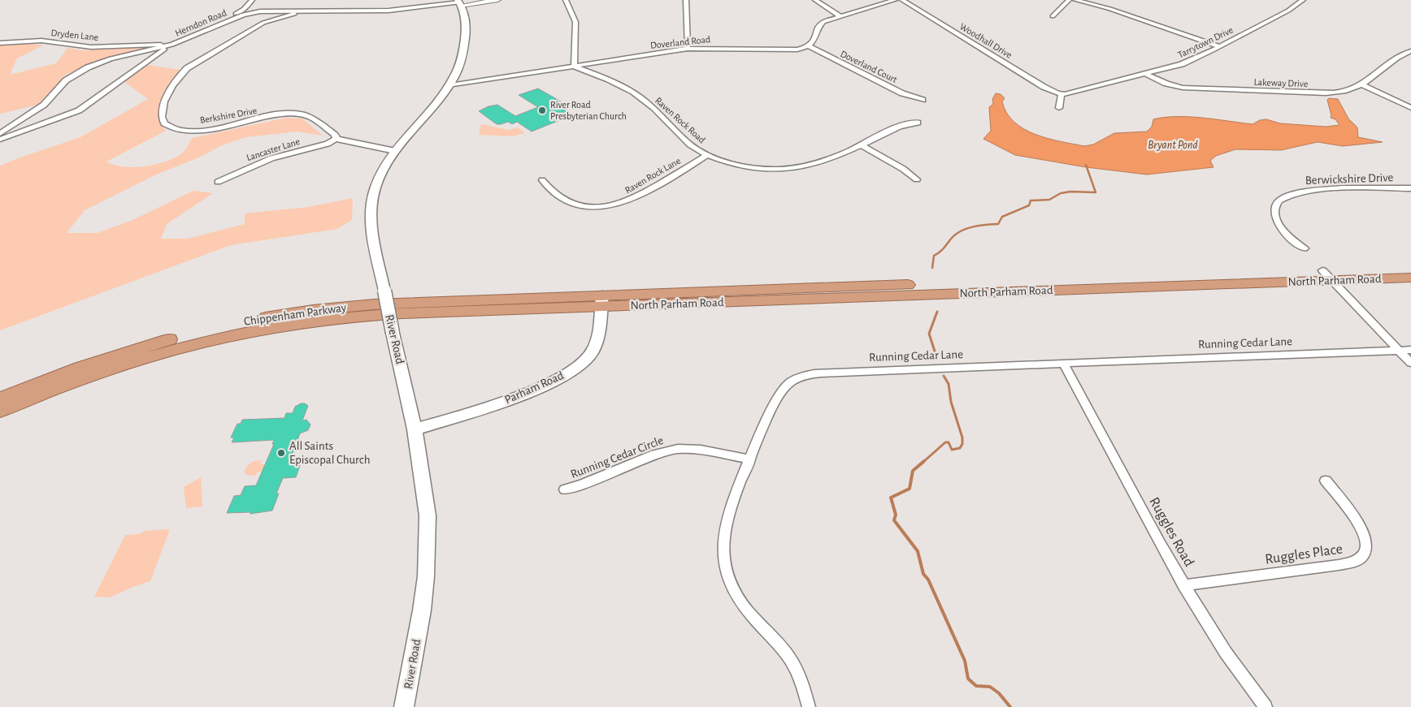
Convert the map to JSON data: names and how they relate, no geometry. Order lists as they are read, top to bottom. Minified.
{"streets":{"highway":["North Parham Road","Chippenham Parkway"],"main road":["River Road","Parham Road"],"street":["Herndon Road","Dryden Lane","Woodhall Drive","Doverland Road","Tarrytown Drive","Doverland Court","Lakeway Drive","Berkshire Drive","Raven Rock Road","Lancaster Lane","Raven Rock Lane","Berwickshire Drive","Running Cedar Lane","Running Cedar Circle","Ruggles Road","Ruggles Place"]},"crossings":[["Herndon Road","Dryden Lane"],["Herndon Road","Berkshire Drive"],["Herndon Road","River Road"],["Woodhall Drive","Tarrytown Drive"],["Doverland Road","Doverland Court"],["Doverland Road","Raven Rock Road"],["Doverland Road","River Road"],["Tarrytown Drive","Lakeway Drive"],["Berkshire Drive","Lancaster Lane"],["Raven Rock Road","Raven Rock Lane"],["North Parham Road","Chippenham Parkway"],["North Parham Road","Parham Road"],["Chippenham Parkway","Parham Road"],["River Road","Parham Road"],["Running Cedar Lane","Running Cedar Circle"],["Running Cedar Lane","Ruggles Road"],["Ruggles Road","Ruggles Place"]],"water":["Bryant Pond"],"places":["River Road Presbyterian Church","All Saints Episcopal Church"]}
